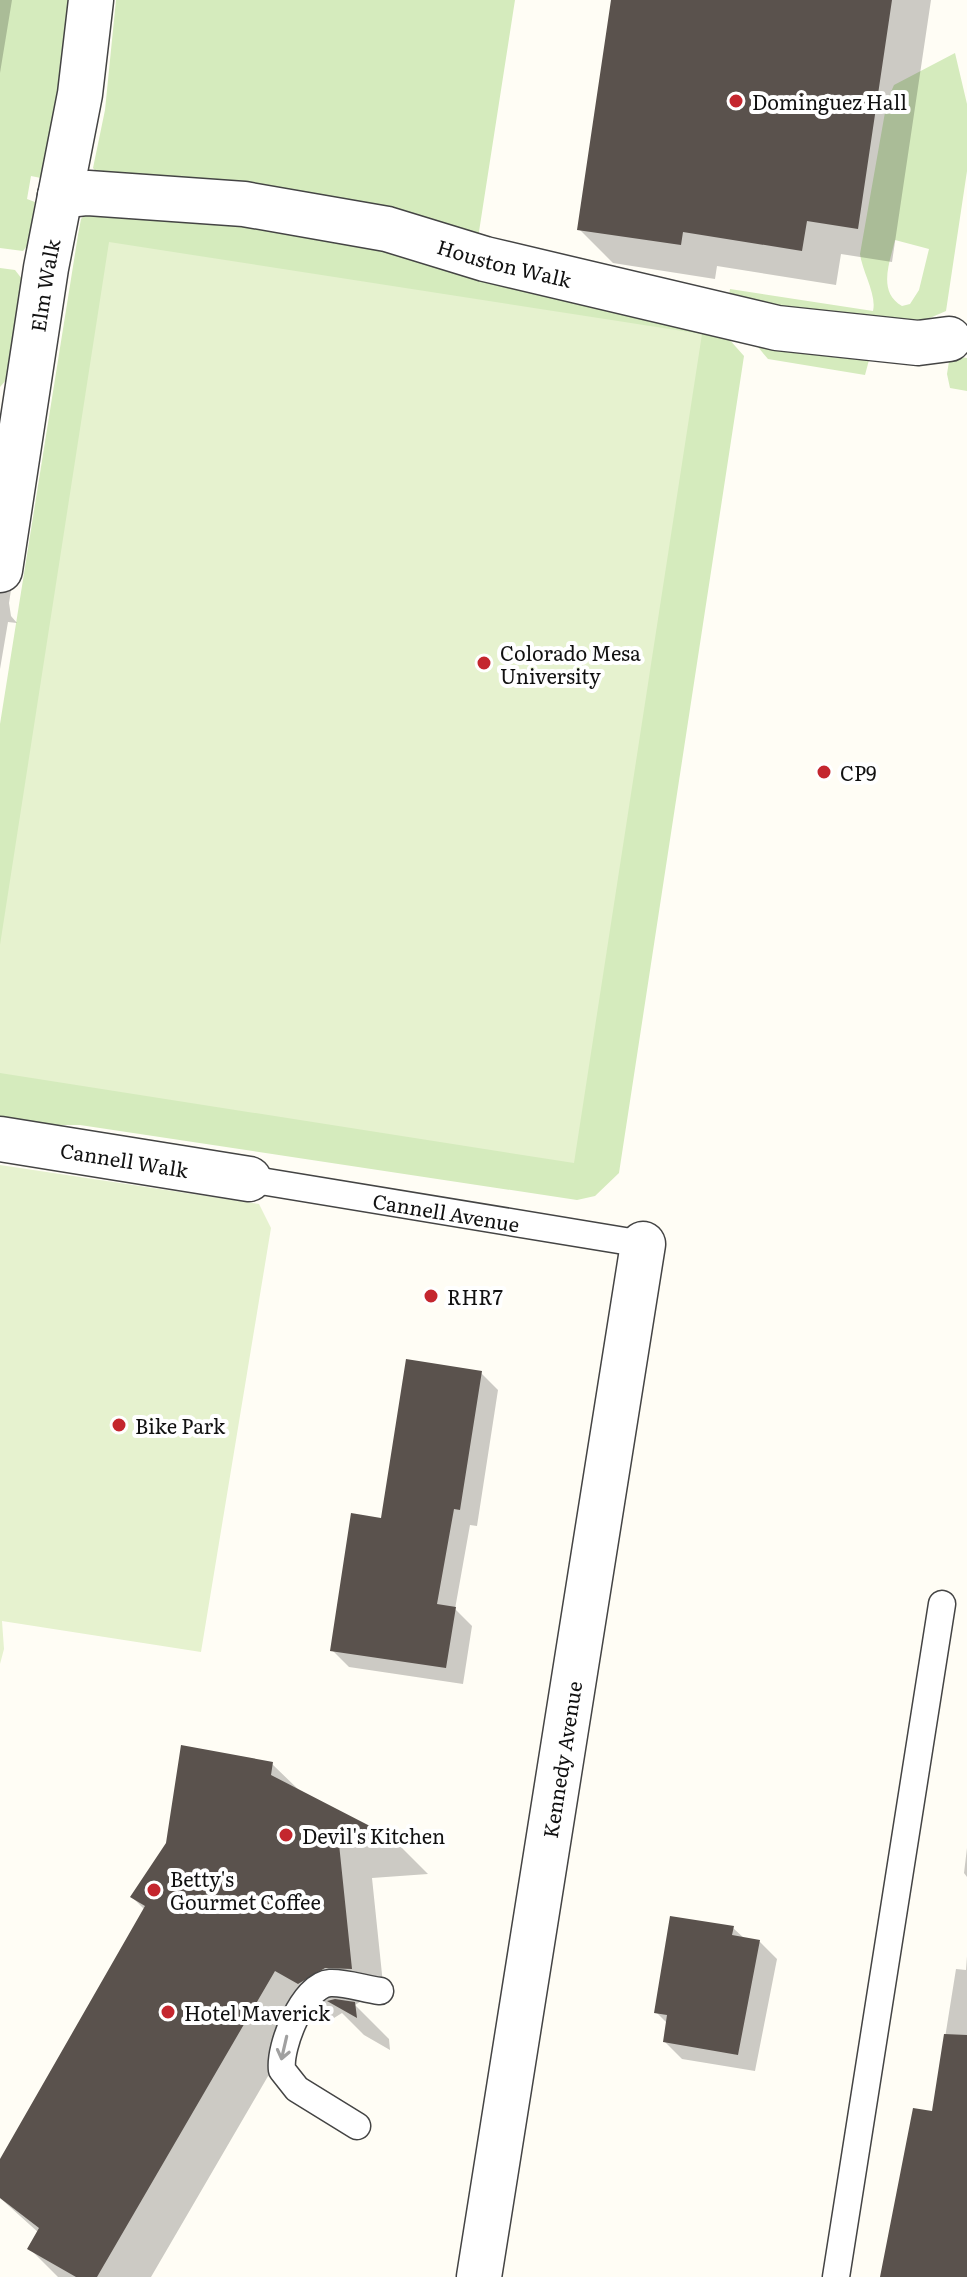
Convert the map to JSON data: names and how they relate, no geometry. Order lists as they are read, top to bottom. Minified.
{"streets":{"street":["Houston Walk","Elm Walk","Cannell Walk","Kennedy Avenue"],"lane":["Cannell Avenue"]},"crossings":[["Houston Walk","Elm Walk"],["Cannell Walk","Cannell Avenue"],["Cannell Avenue","Kennedy Avenue"]],"places":["Dominguez Hall","Colorado Mesa University","CP9","RHR7","Bike Park","Devil's Kitchen","Betty's Gourmet Coffee","Hotel Maverick"]}
